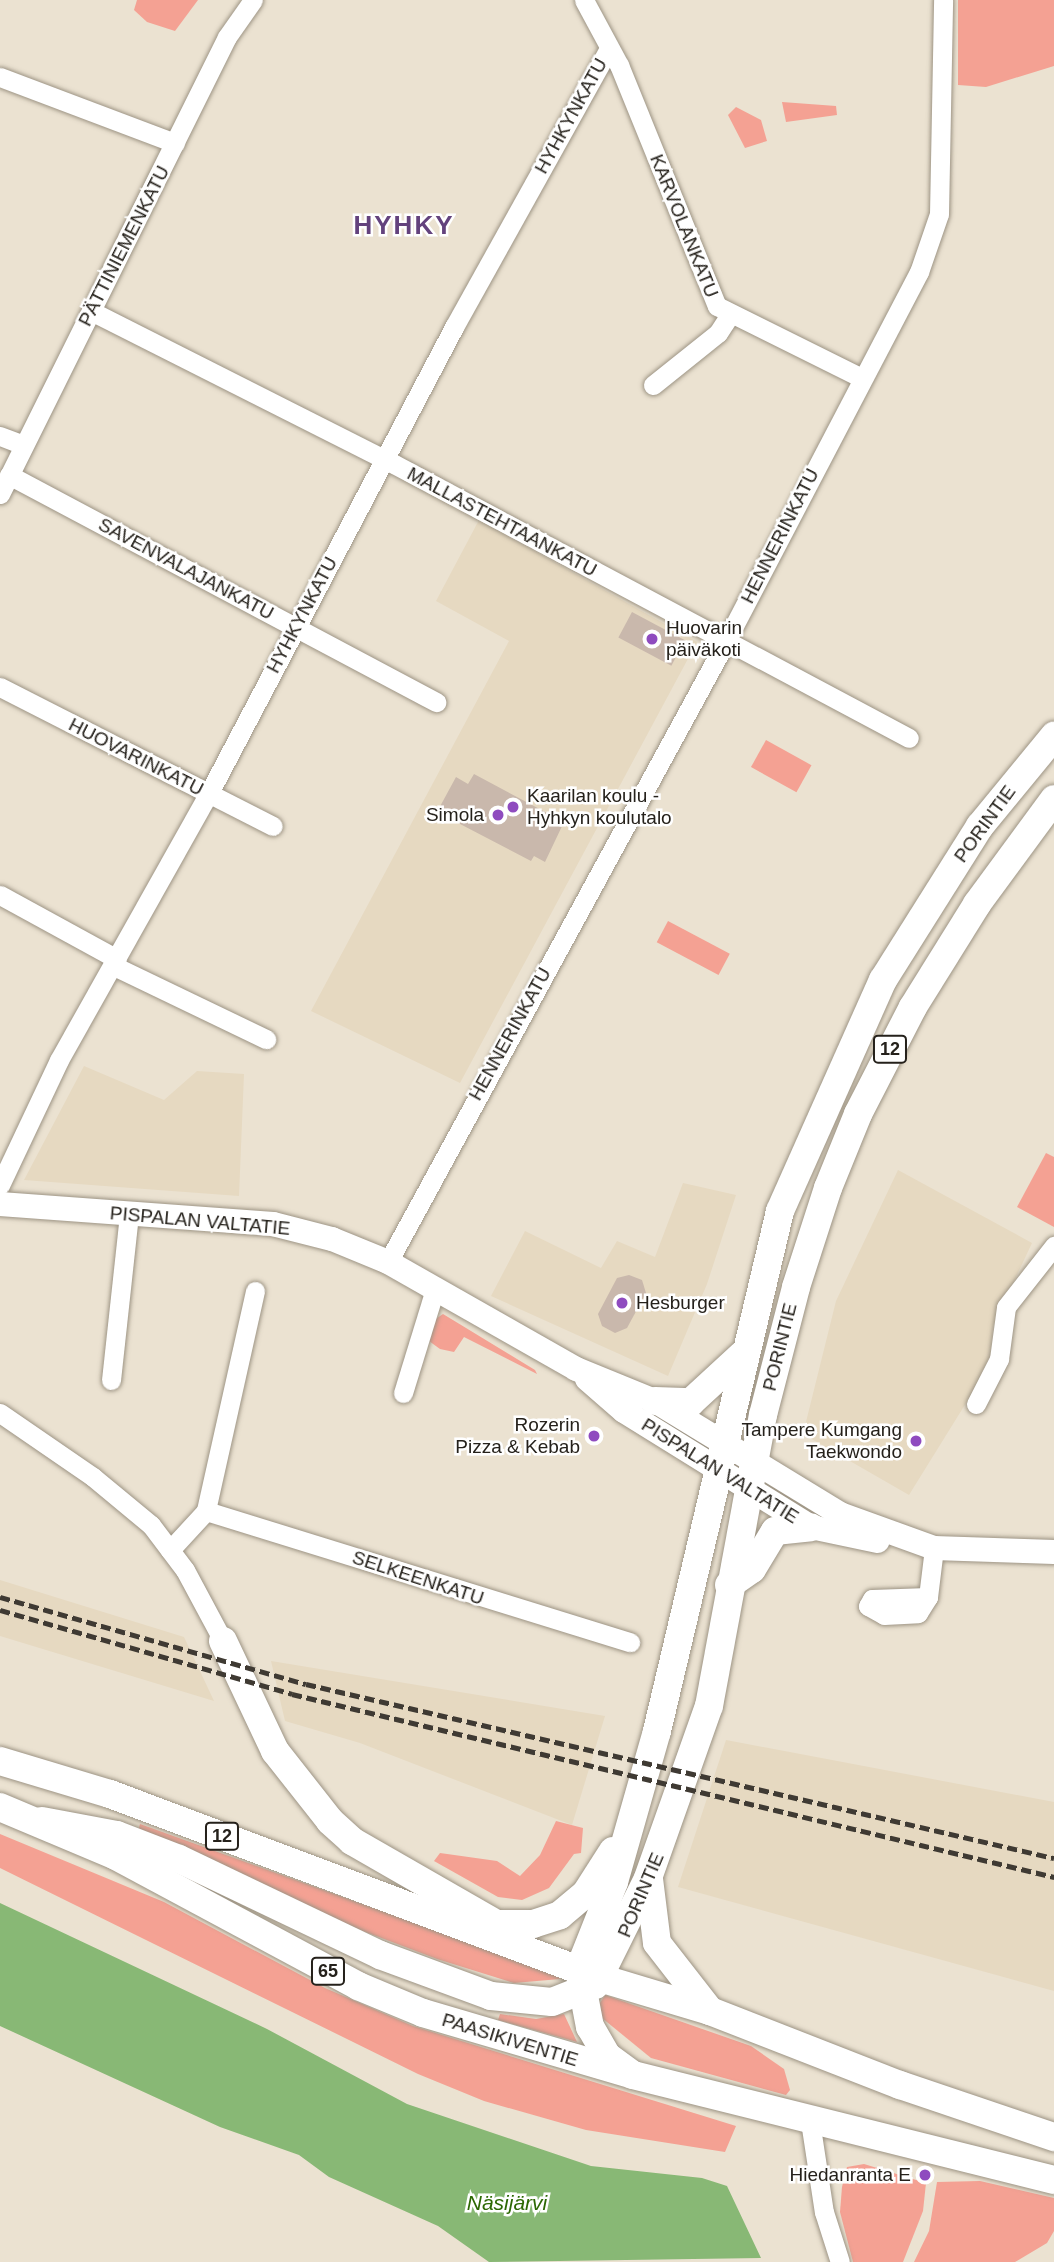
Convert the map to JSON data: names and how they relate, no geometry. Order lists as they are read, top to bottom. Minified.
{"streets":{"highway":["PORINTIE","12","65","PAASIKIVENTIE"],"main road":["PISPALAN VALTATIE"],"street":["HYHKYNKATU","KARVOLANKATU","PÄTTINIEMENKATU","MALLASTEHTAANKATU","HENNERINKATU","SAVENVALAJANKATU","HUOVARINKATU","SELKEENKATU"]},"crossings":[["HYHKYNKATU","KARVOLANKATU"],["HYHKYNKATU","MALLASTEHTAANKATU"],["HYHKYNKATU","SAVENVALAJANKATU"],["HYHKYNKATU","HUOVARINKATU"],["KARVOLANKATU","HENNERINKATU"],["PÄTTINIEMENKATU","MALLASTEHTAANKATU"],["PÄTTINIEMENKATU","SAVENVALAJANKATU"],["MALLASTEHTAANKATU","HENNERINKATU"],["HENNERINKATU","PISPALAN VALTATIE"],["PORINTIE","12"],["PORINTIE","PISPALAN VALTATIE"],["12","PAASIKIVENTIE"]],"districts":["HYHKY"],"water":["Näsijärvi"],"places":["Huovarin päiväkoti","Kaarilan koulu - Hyhkyn koulutalo","Simola","Hesburger","Rozerin Pizza & Kebab","Tampere Kumgang Taekwondo","Hiedanranta E"]}
